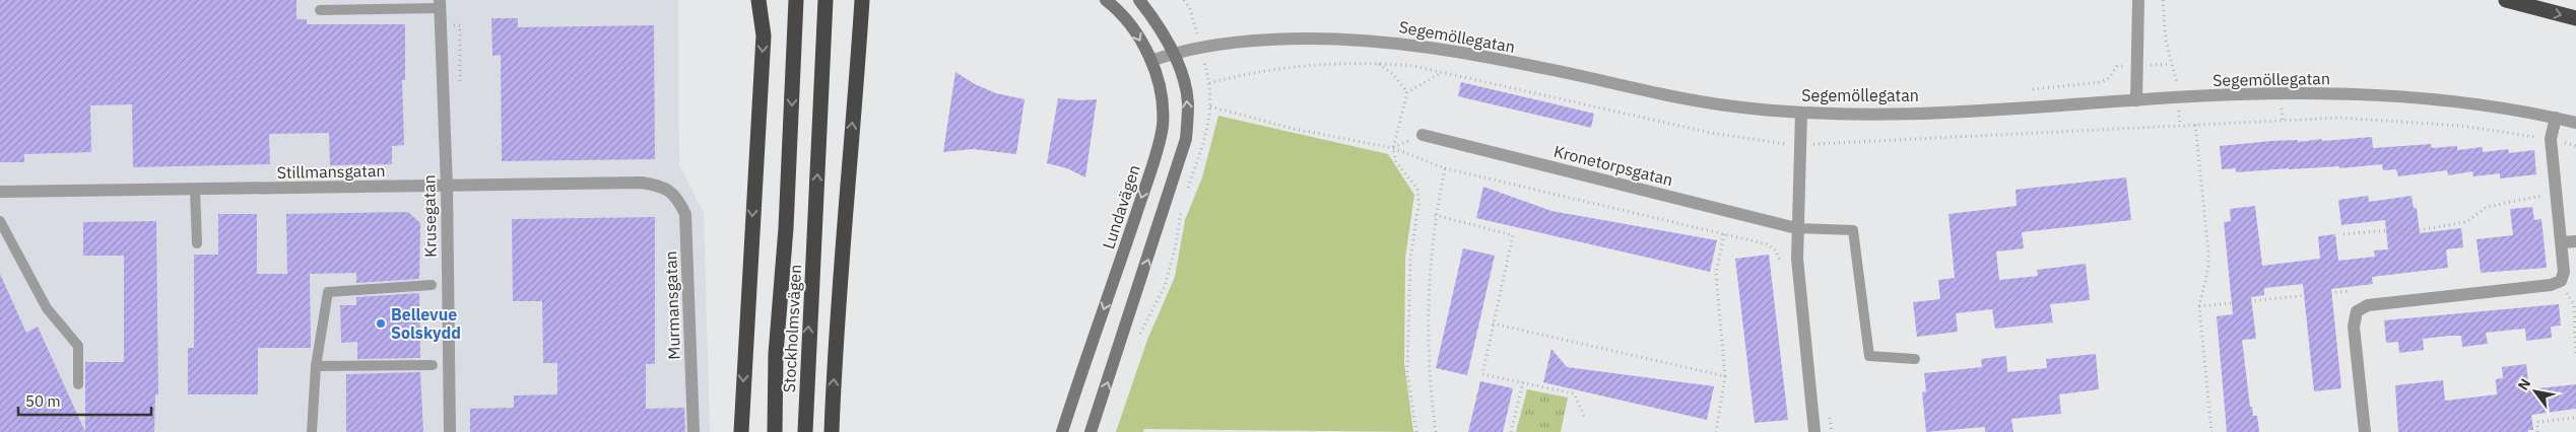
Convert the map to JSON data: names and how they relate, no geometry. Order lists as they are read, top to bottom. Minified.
{"streets":{"highway":["Stockholmsvägen"],"main road":["Lundavägen"],"street":["Segemöllegatan","Kronetorpsgatan","Stillmansgatan","Krusegatan","Murmansgatan"]},"crossings":[["Segemöllegatan","Lundavägen"],["Stillmansgatan","Krusegatan"],["Stillmansgatan","Murmansgatan"]],"places":["Bellevue Solskydd"],"scale_bar":"50 m","north":"top left"}
